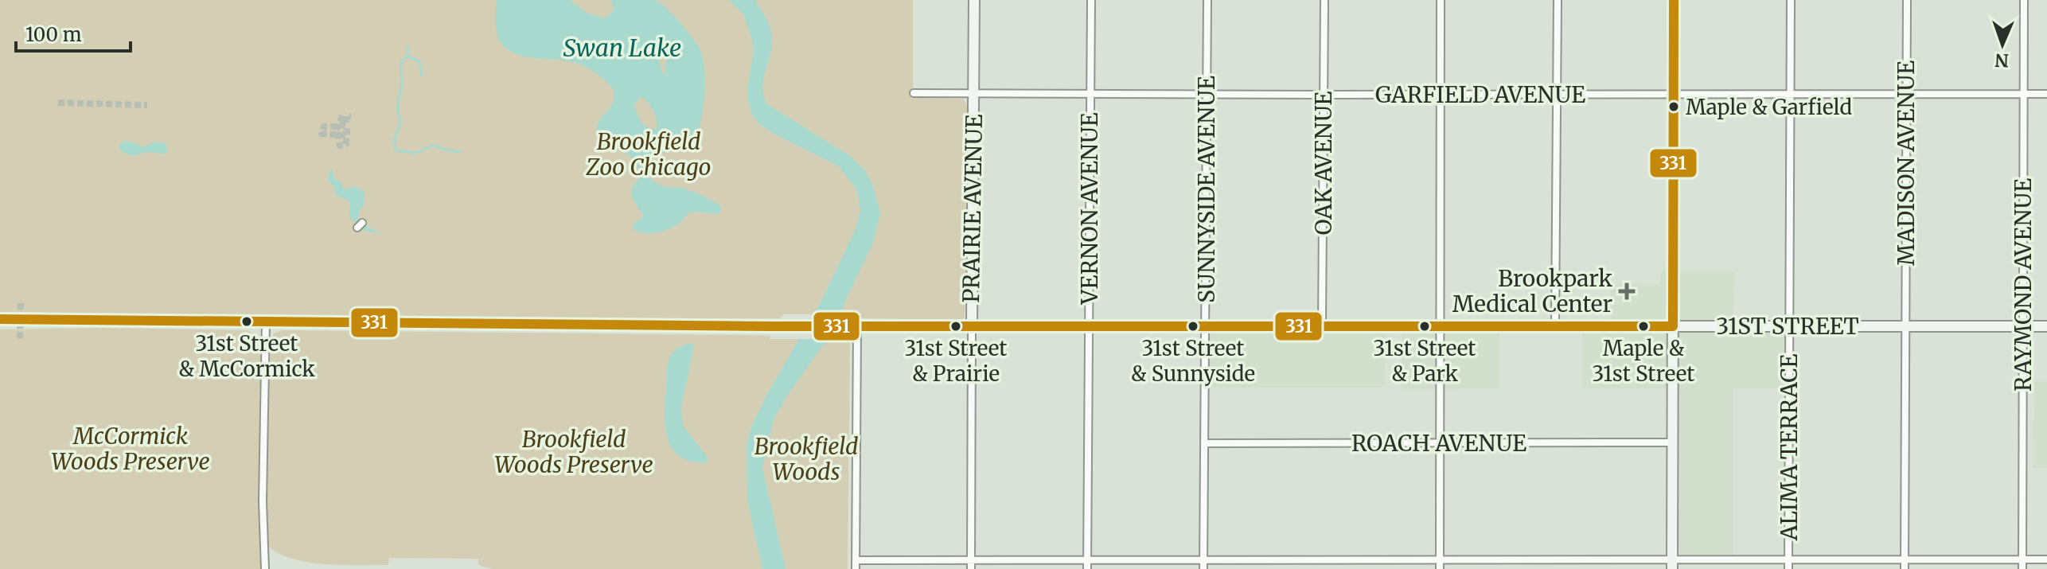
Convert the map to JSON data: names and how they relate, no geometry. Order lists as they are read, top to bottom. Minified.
{"streets":{"main road":["PRAIRIE AVENUE","31ST STREET"],"street":["GARFIELD AVENUE","OAK AVENUE","MADISON AVENUE","SUNNYSIDE AVENUE","VERNON AVENUE","RAYMOND AVENUE","ROACH AVENUE","ALIMA TERRACE"]},"crossings":[["GARFIELD AVENUE","OAK AVENUE"],["GARFIELD AVENUE","MADISON AVENUE"],["GARFIELD AVENUE","SUNNYSIDE AVENUE"],["GARFIELD AVENUE","PRAIRIE AVENUE"],["GARFIELD AVENUE","VERNON AVENUE"],["GARFIELD AVENUE","RAYMOND AVENUE"],["GARFIELD AVENUE","ALIMA TERRACE"],["OAK AVENUE","31ST STREET"],["MADISON AVENUE","31ST STREET"],["SUNNYSIDE AVENUE","31ST STREET"],["SUNNYSIDE AVENUE","ROACH AVENUE"],["PRAIRIE AVENUE","31ST STREET"],["VERNON AVENUE","31ST STREET"],["RAYMOND AVENUE","31ST STREET"],["31ST STREET","ALIMA TERRACE"]],"water":["Swan Lake"],"parks":["Brookfield Zoo Chicago","McCormick Woods Preserve","Brookfield Woods Preserve","Brookfield Woods"],"places":{"other":["Maple & Garfield","31st Street & McCormick","31st Street & Prairie","31st Street & Sunnyside","31st Street & Park","Maple & 31st Street"],"health":["Brookpark Medical Center"]},"lines":["transit line 331"],"scale_bar":"100 m","north":"bottom"}
